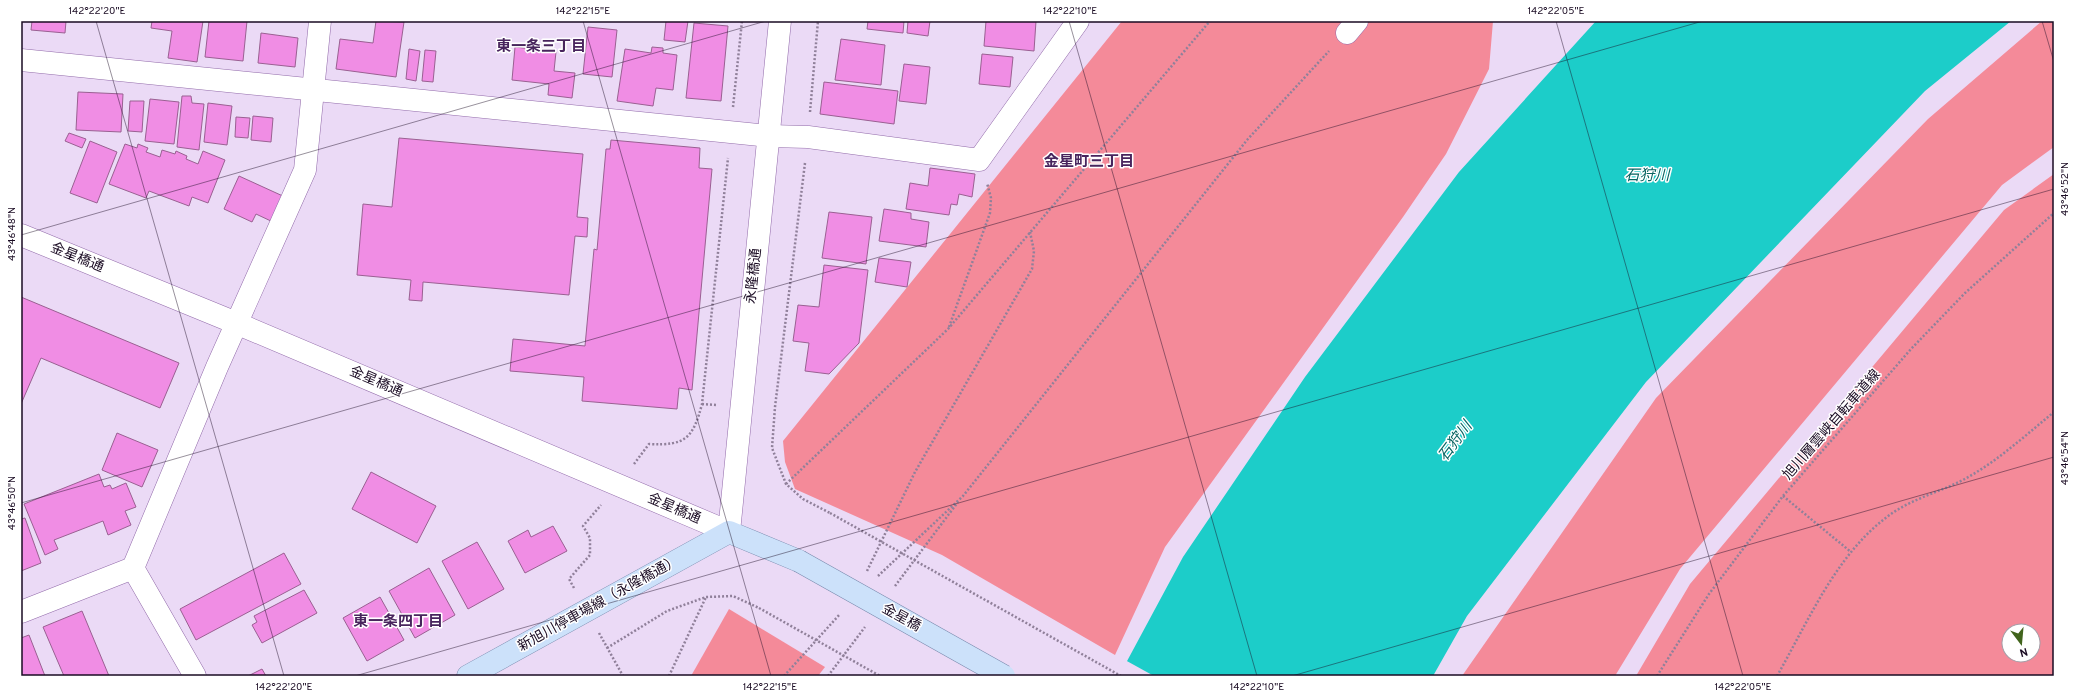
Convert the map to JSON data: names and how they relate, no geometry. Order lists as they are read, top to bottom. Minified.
{"streets":{"main road":["新旭川停車場線（永隆橋通）","金星橋"],"street":["金星橋通","永隆橋通"],"path":["旭川層雲峡自転車道線"]},"crossings":[["金星橋通","永隆橋通"],["金星橋通","新旭川停車場線（永隆橋通）"],["金星橋通","金星橋"],["永隆橋通","新旭川停車場線（永隆橋通）"],["永隆橋通","金星橋"],["新旭川停車場線（永隆橋通）","金星橋"]],"districts":["東一条三丁目","金星町三丁目","東一条四丁目"],"water":["石狩川"],"north":"bottom","coordinates":["142°22'20\"E","142°22'15\"E","142°22'10\"E","142°22'05\"E","43°46'52\"N","43°46'48\"N","43°46'54\"N","43°46'50\"N"]}
